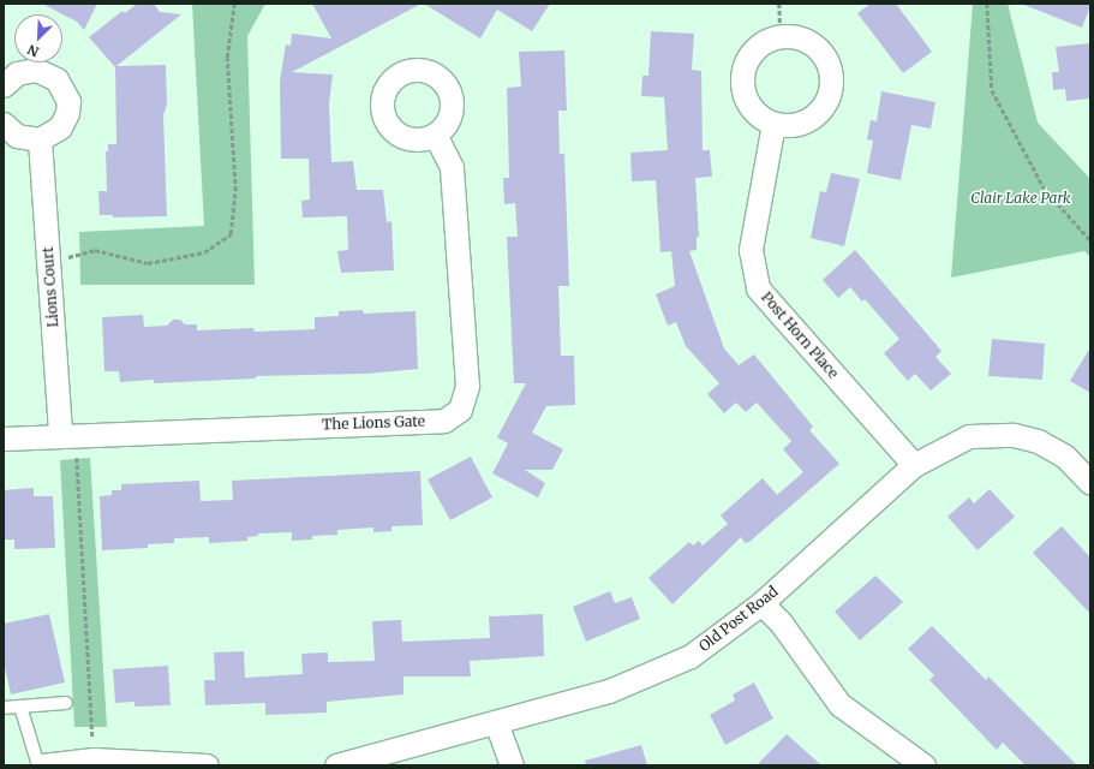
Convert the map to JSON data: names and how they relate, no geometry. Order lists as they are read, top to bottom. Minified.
{"streets":{"street":["Lions Court","Post Horn Place","The Lions Gate","Old Post Road"]},"crossings":[["Lions Court","The Lions Gate"],["Post Horn Place","Old Post Road"]],"parks":["Clair Lake Park"],"north":"bottom left"}
